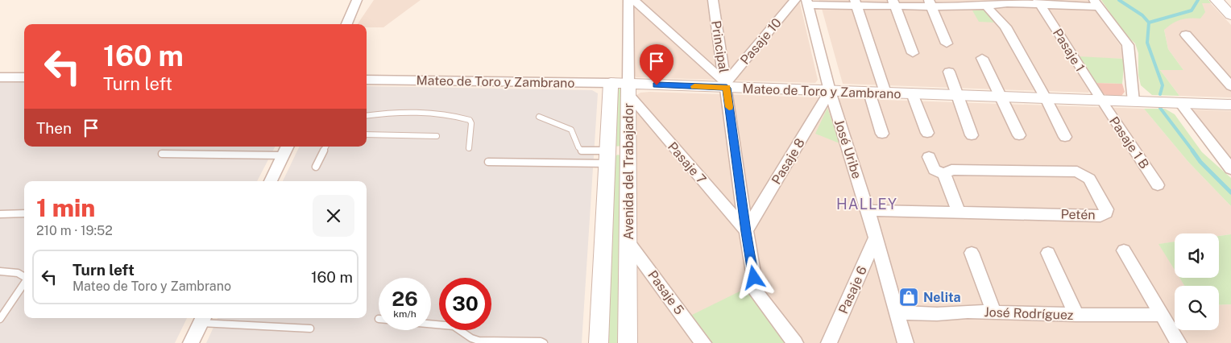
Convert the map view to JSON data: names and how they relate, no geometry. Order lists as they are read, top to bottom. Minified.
{"streets":{"street":["Pasaje 10","Principal","Pasaje 1","Mateo de Toro y Zambrano","Pasaje 1 B","José Uribe","Pasaje 8","Pasaje 7","Avenida del Trabajador","Petén","Pasaje 6","Pasaje 5","José Rodríguez"]},"crossings":[["Pasaje 10","Principal"],["Pasaje 10","Mateo de Toro y Zambrano"],["Pasaje 10","José Uribe"],["Principal","Mateo de Toro y Zambrano"],["Principal","Pasaje 8"],["Principal","Pasaje 7"],["Pasaje 1","Mateo de Toro y Zambrano"],["Pasaje 1","Pasaje 1 B"],["Mateo de Toro y Zambrano","Pasaje 1 B"],["Mateo de Toro y Zambrano","José Uribe"],["Mateo de Toro y Zambrano","Pasaje 8"],["Mateo de Toro y Zambrano","Pasaje 7"],["Mateo de Toro y Zambrano","Avenida del Trabajador"],["José Uribe","Pasaje 8"],["José Uribe","Petén"],["José Uribe","Pasaje 6"],["José Uribe","José Rodríguez"],["Pasaje 8","Pasaje 7"],["Pasaje 7","Avenida del Trabajador"],["Avenida del Trabajador","Pasaje 5"]],"districts":["HALLEY"],"places":{"shop":["Nelita"]},"page":{"turn":["160 m","Turn left"],"then":"Then","heading":["1 min","210 m · 19:52"],"list":[{"name":"Turn left","note":"Mateo de Toro y Zambrano","value":"160 m"}],"speed":"26 km/h","limit":"30"}}
